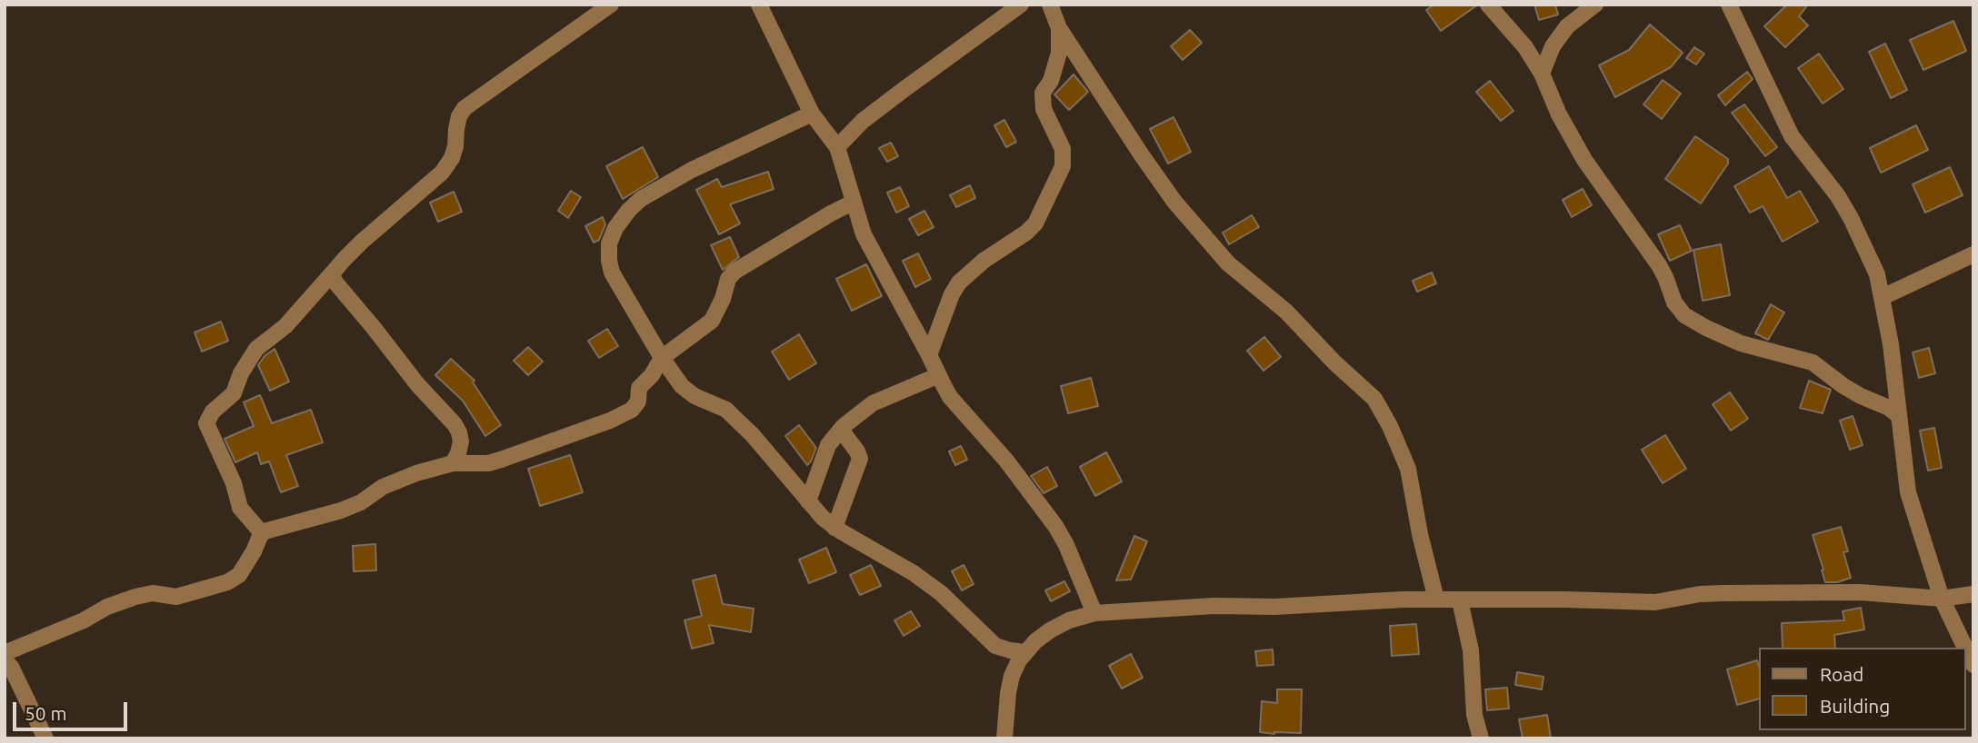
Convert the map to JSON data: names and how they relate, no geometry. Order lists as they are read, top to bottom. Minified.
{"legend":["Road","Building"],"scale_bar":"50 m"}
